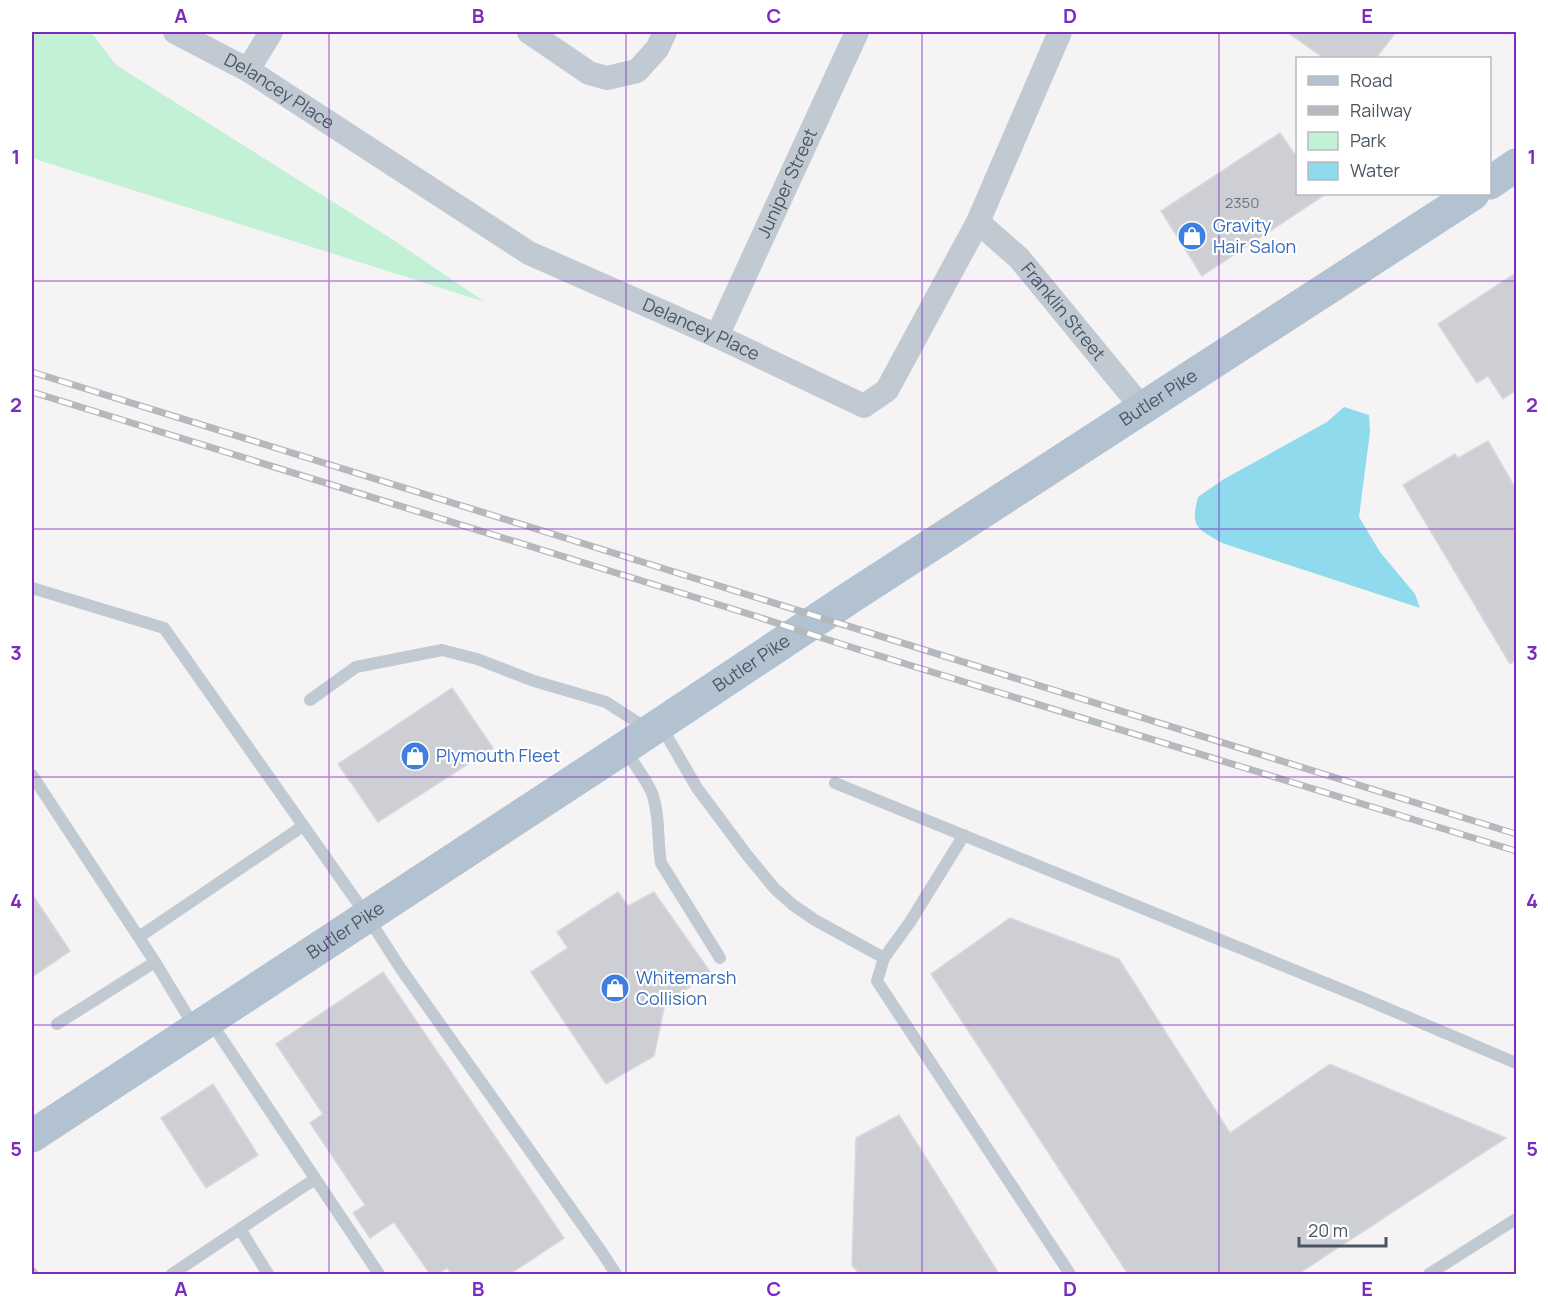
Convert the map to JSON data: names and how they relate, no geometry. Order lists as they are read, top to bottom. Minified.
{"streets":{"main road":["Butler Pike"],"street":["Delancey Place","Juniper Street","Franklin Street"]},"crossings":[["Delancey Place","Juniper Street"],["Delancey Place","Franklin Street"],["Franklin Street","Butler Pike"]],"places":{"shop":["Gravity Hair Salon","Plymouth Fleet","Whitemarsh Collision"]},"house_numbers":["2350"],"legend":["Road","Railway","Park","Water"],"scale_bar":"20 m","grid":{"columns":["A","B","C","D","E"],"rows":["1","2","3","4","5"]}}
